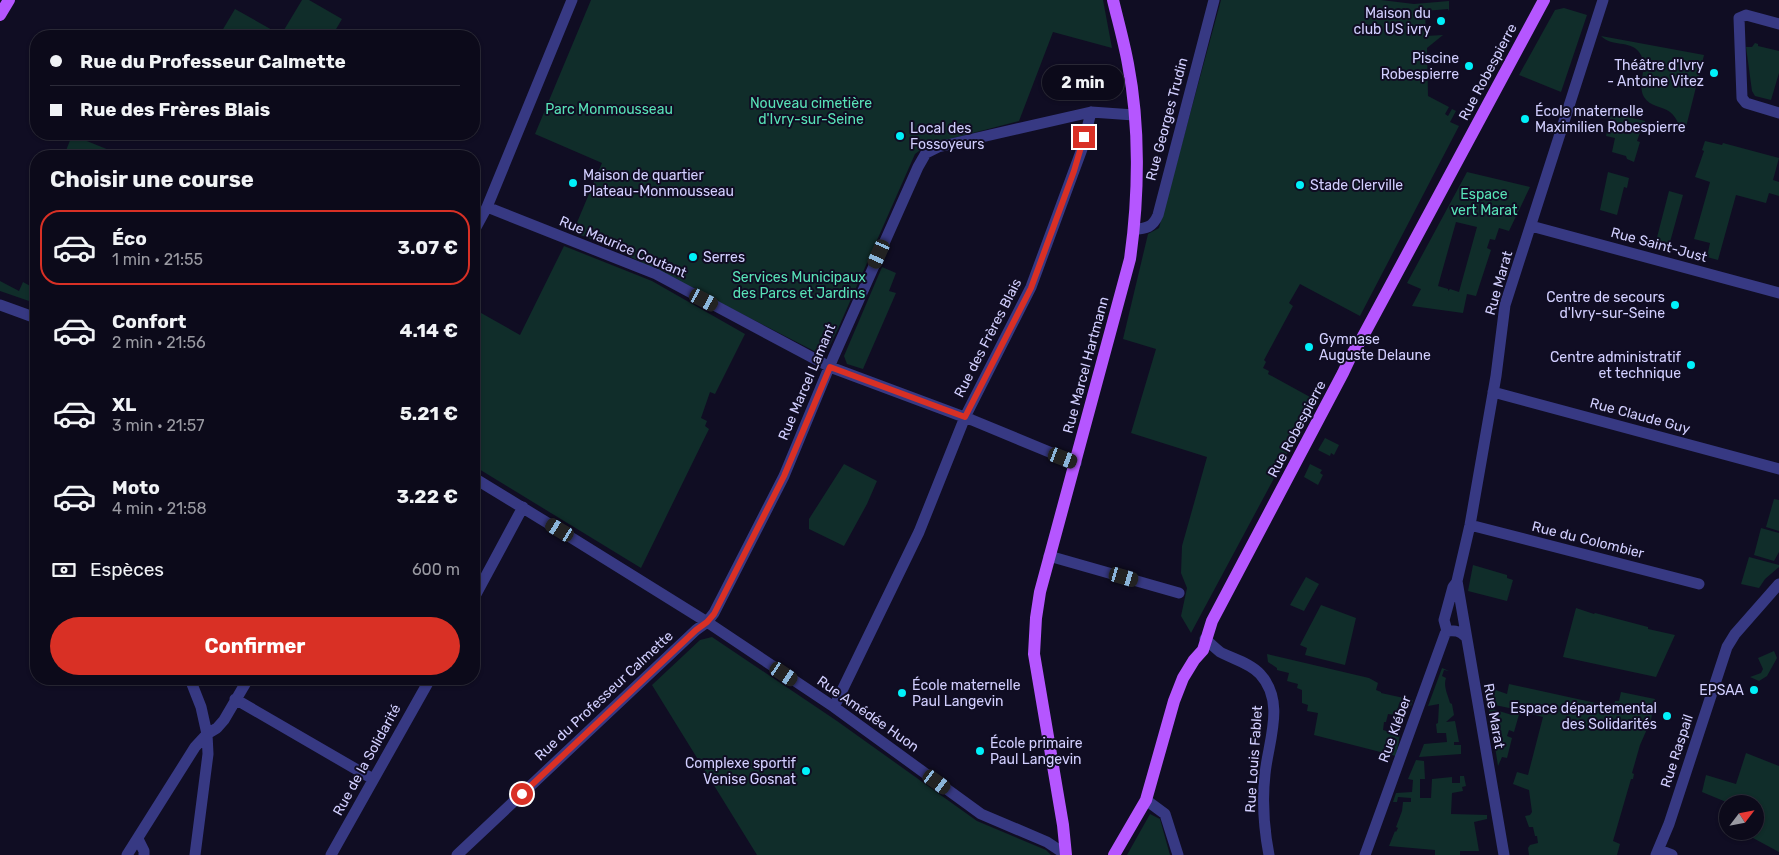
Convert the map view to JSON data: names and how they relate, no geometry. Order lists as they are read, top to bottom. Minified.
{"streets":{"main road":["Rue Robespierre","Rue Marcel Hartmann"],"street":["Rue Georges Trudin","Rue Saint-Just","Rue Maurice Coutant","Rue Marat","Rue des Frères Blais","Rue Marcel Lamant","Rue Claude Guy","Rue du Colombier","Rue du Professeur Calmette","Rue Amédée Huon","Rue Kléber","Rue Raspail","Rue Louis Fablet","Rue de la Solidarité"]},"crossings":[["Rue Robespierre","Rue Louis Fablet"],["Rue Georges Trudin","Rue Marcel Hartmann"],["Rue Saint-Just","Rue Marat"],["Rue Maurice Coutant","Rue des Frères Blais"],["Rue Maurice Coutant","Rue Marcel Hartmann"],["Rue Maurice Coutant","Rue Marcel Lamant"],["Rue Marat","Rue Claude Guy"],["Rue Marat","Rue du Colombier"],["Rue Marat","Rue Kléber"],["Rue des Frères Blais","Rue Marcel Lamant"],["Rue des Frères Blais","Rue Amédée Huon"],["Rue Marcel Hartmann","Rue Marcel Lamant"],["Rue Marcel Hartmann","Rue Amédée Huon"],["Rue Marcel Lamant","Rue du Professeur Calmette"],["Rue Marcel Lamant","Rue Amédée Huon"],["Rue du Professeur Calmette","Rue Amédée Huon"]],"parks":["Nouveau cimetière d'Ivry-sur-Seine","Parc Monmousseau","Espace vert Marat","Services Municipaux des Parcs et Jardins"],"places":["Maison du club US ivry","Piscine Robespierre","Théâtre d'Ivry - Antoine Vitez","École maternelle Maximilien Robespierre","Local des Fossoyeurs","Maison de quartier Plateau-Monmousseau","Stade Clerville","Serres","Centre de secours d'Ivry-sur-Seine","Gymnase Auguste Delaune","Centre administratif et technique","EPSAA","École maternelle Paul Langevin","Espace départemental des Solidarités","École primaire Paul Langevin","Complexe sportif Venise Gosnat"],"north":"top right","page":{"banner":["Rue du Professeur Calmette","Rue des Frères Blais"],"bubble":"2 min","heading":"Choisir une course","list":[{"name":"Éco","note":"1 min · 21:55","value":"3.07 €"},{"name":"Confort","note":"2 min · 21:56","value":"4.14 €"},{"name":"XL","note":"3 min · 21:57","value":"5.21 €"},{"name":"Moto","note":"4 min · 21:58","value":"3.22 €"}],"pay":["Espèces","600 m"],"buttons":"Confirmer"}}
